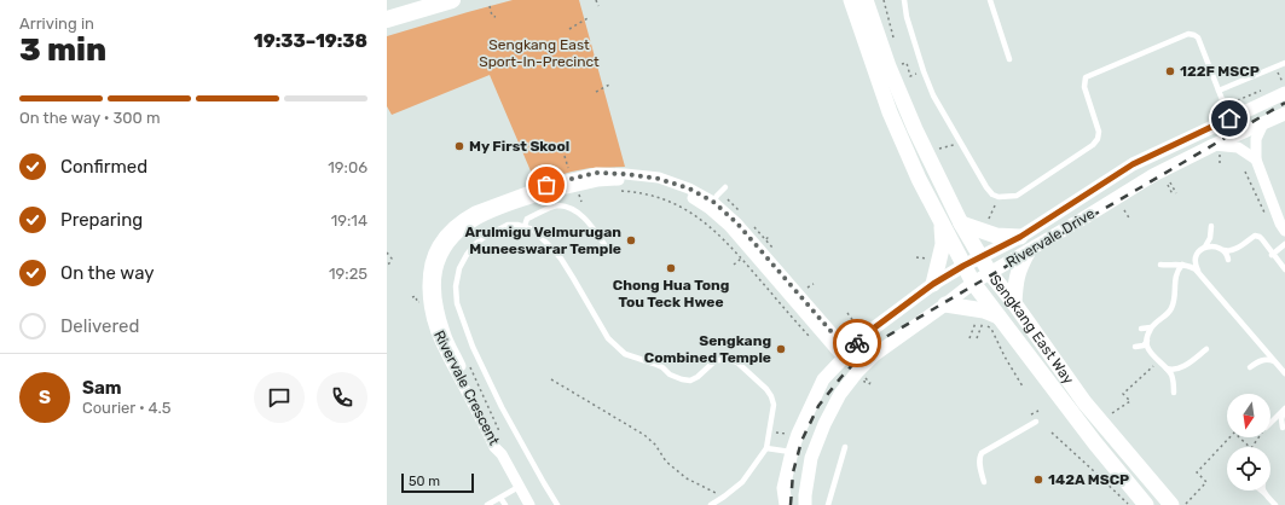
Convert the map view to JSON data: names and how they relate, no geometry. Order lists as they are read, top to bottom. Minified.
{"streets":{"main road":["Sengkang East Way"],"street":["Rivervale Drive","Rivervale Crescent"]},"crossings":[["Rivervale Drive","Sengkang East Way"],["Rivervale Drive","Rivervale Crescent"]],"parks":["Sengkang East Sport-In-Precinct"],"places":["122F MSCP","My First Skool","Arulmigu Velmurugan Muneeswarar Temple","Chong Hua Tong Tou Teck Hwee","Sengkang Combined Temple","142A MSCP"],"scale_bar":"50 m","north":"bottom","page":{"heading":["3 min","Arriving in","19:33–19:38"],"panel":["Sam","Courier · 4.5"],"bar":"On the way · 300 m","list":[["Confirmed","19:06"],["Preparing","19:14"],["On the way","19:25"],"Delivered"],"round":"S","scale":"50 m"}}
